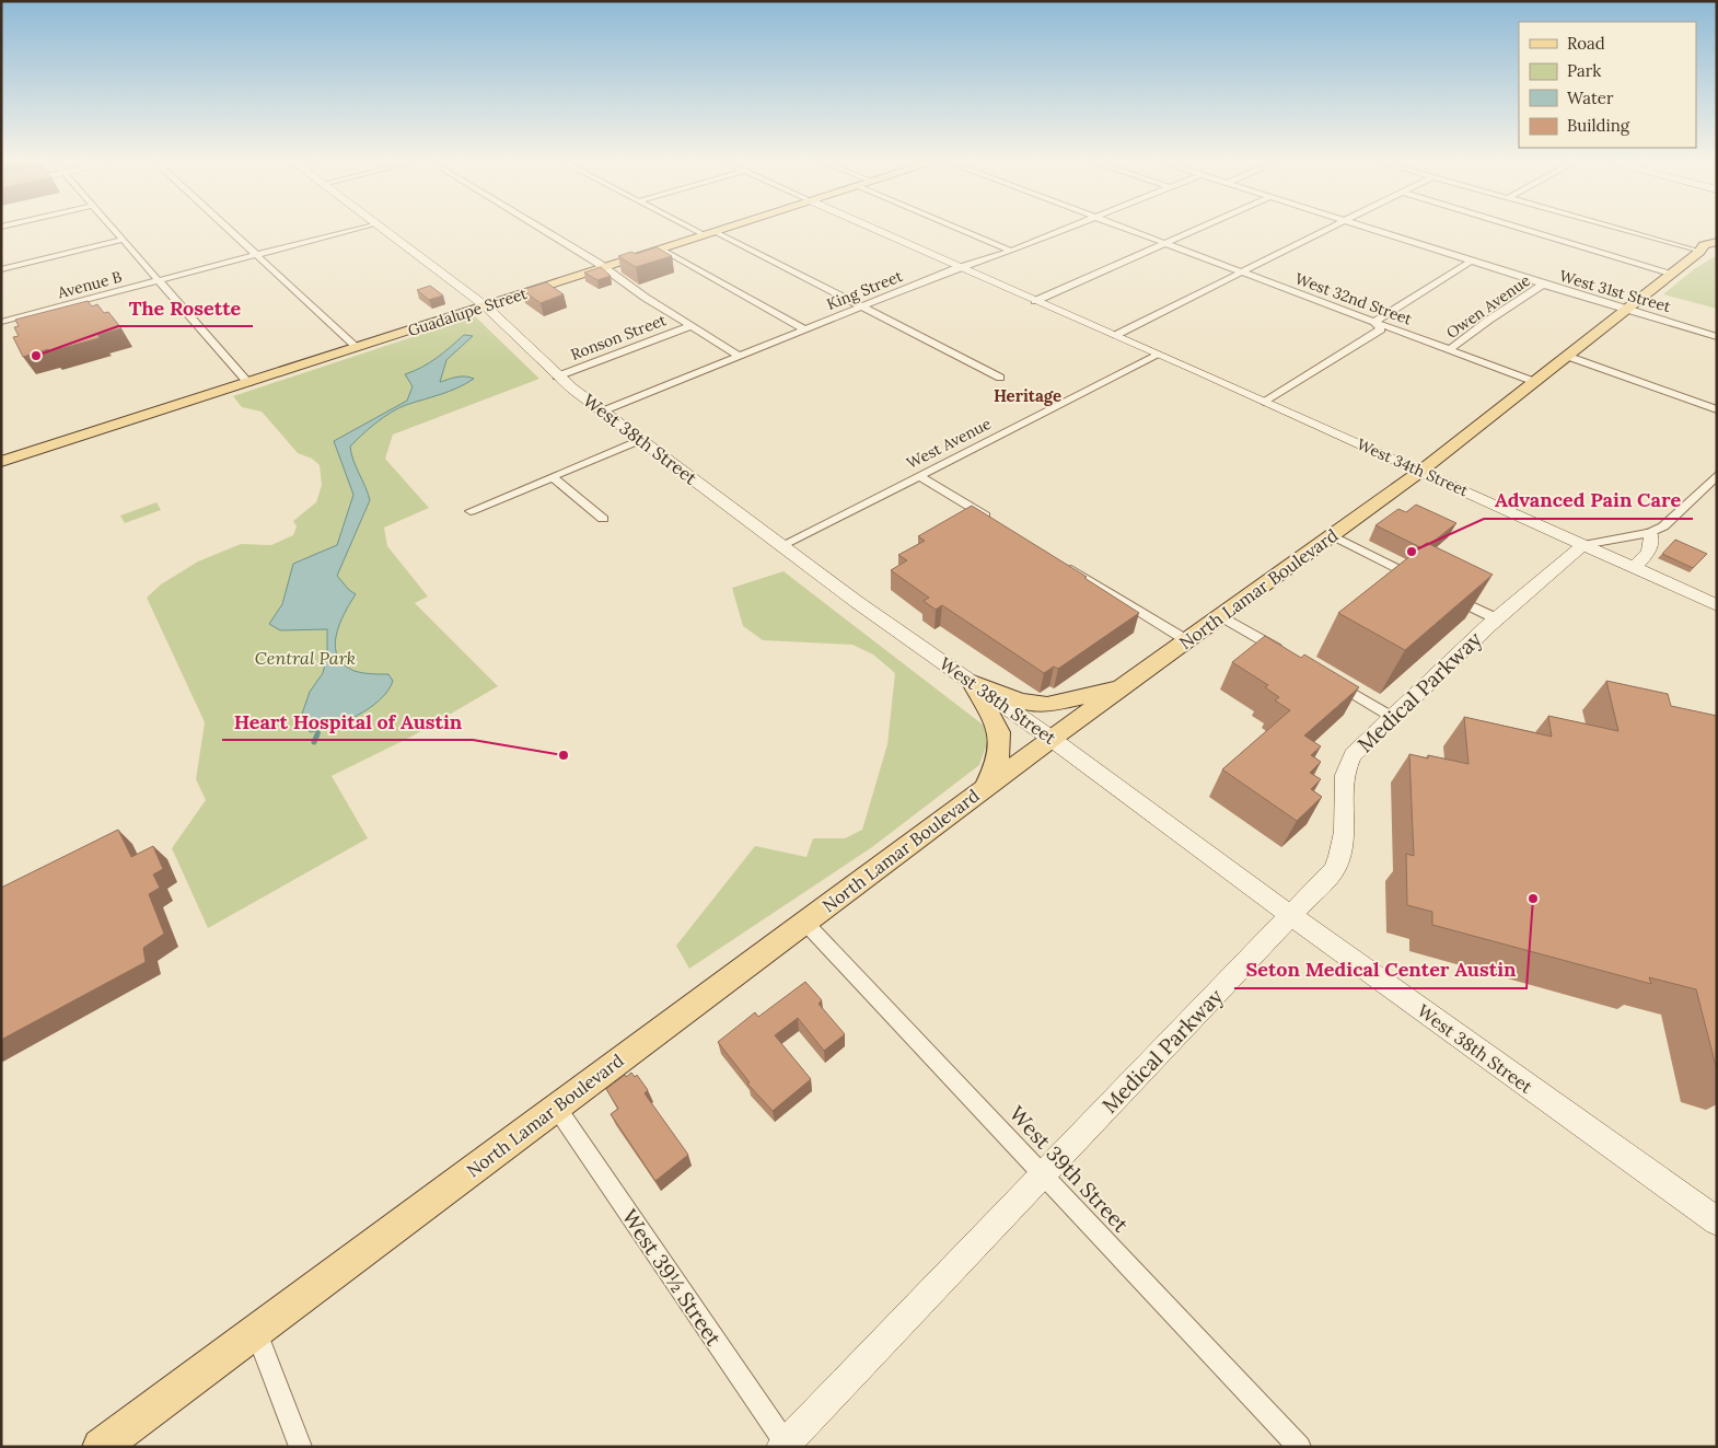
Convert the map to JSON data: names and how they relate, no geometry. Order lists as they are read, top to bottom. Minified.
{"streets":{"main road":["Guadalupe Street","North Lamar Boulevard"],"street":["Avenue B","King Street","West 31st Street","West 32nd Street","Owen Avenue","Ronson Street","West 38th Street","West Avenue","West 34th Street","Medical Parkway","West 39th Street","West 39½ Street"]},"crossings":[["King Street","West 38th Street"],["King Street","West 34th Street"],["West 31st Street","Owen Avenue"],["West 31st Street","North Lamar Boulevard"],["West 32nd Street","Owen Avenue"],["West 32nd Street","North Lamar Boulevard"],["Guadalupe Street","West 38th Street"],["Ronson Street","West 38th Street"],["West 38th Street","West Avenue"],["West 38th Street","North Lamar Boulevard"],["West 38th Street","Medical Parkway"],["West Avenue","West 34th Street"],["West 34th Street","North Lamar Boulevard"],["West 34th Street","Medical Parkway"],["North Lamar Boulevard","West 39th Street"],["North Lamar Boulevard","West 39½ Street"],["Medical Parkway","West 39th Street"],["Medical Parkway","West 39½ Street"]],"districts":["Heritage"],"parks":["Central Park"],"places":["The Rosette","Advanced Pain Care","Heart Hospital of Austin","Seton Medical Center Austin"],"legend":["Road","Park","Water","Building"]}
